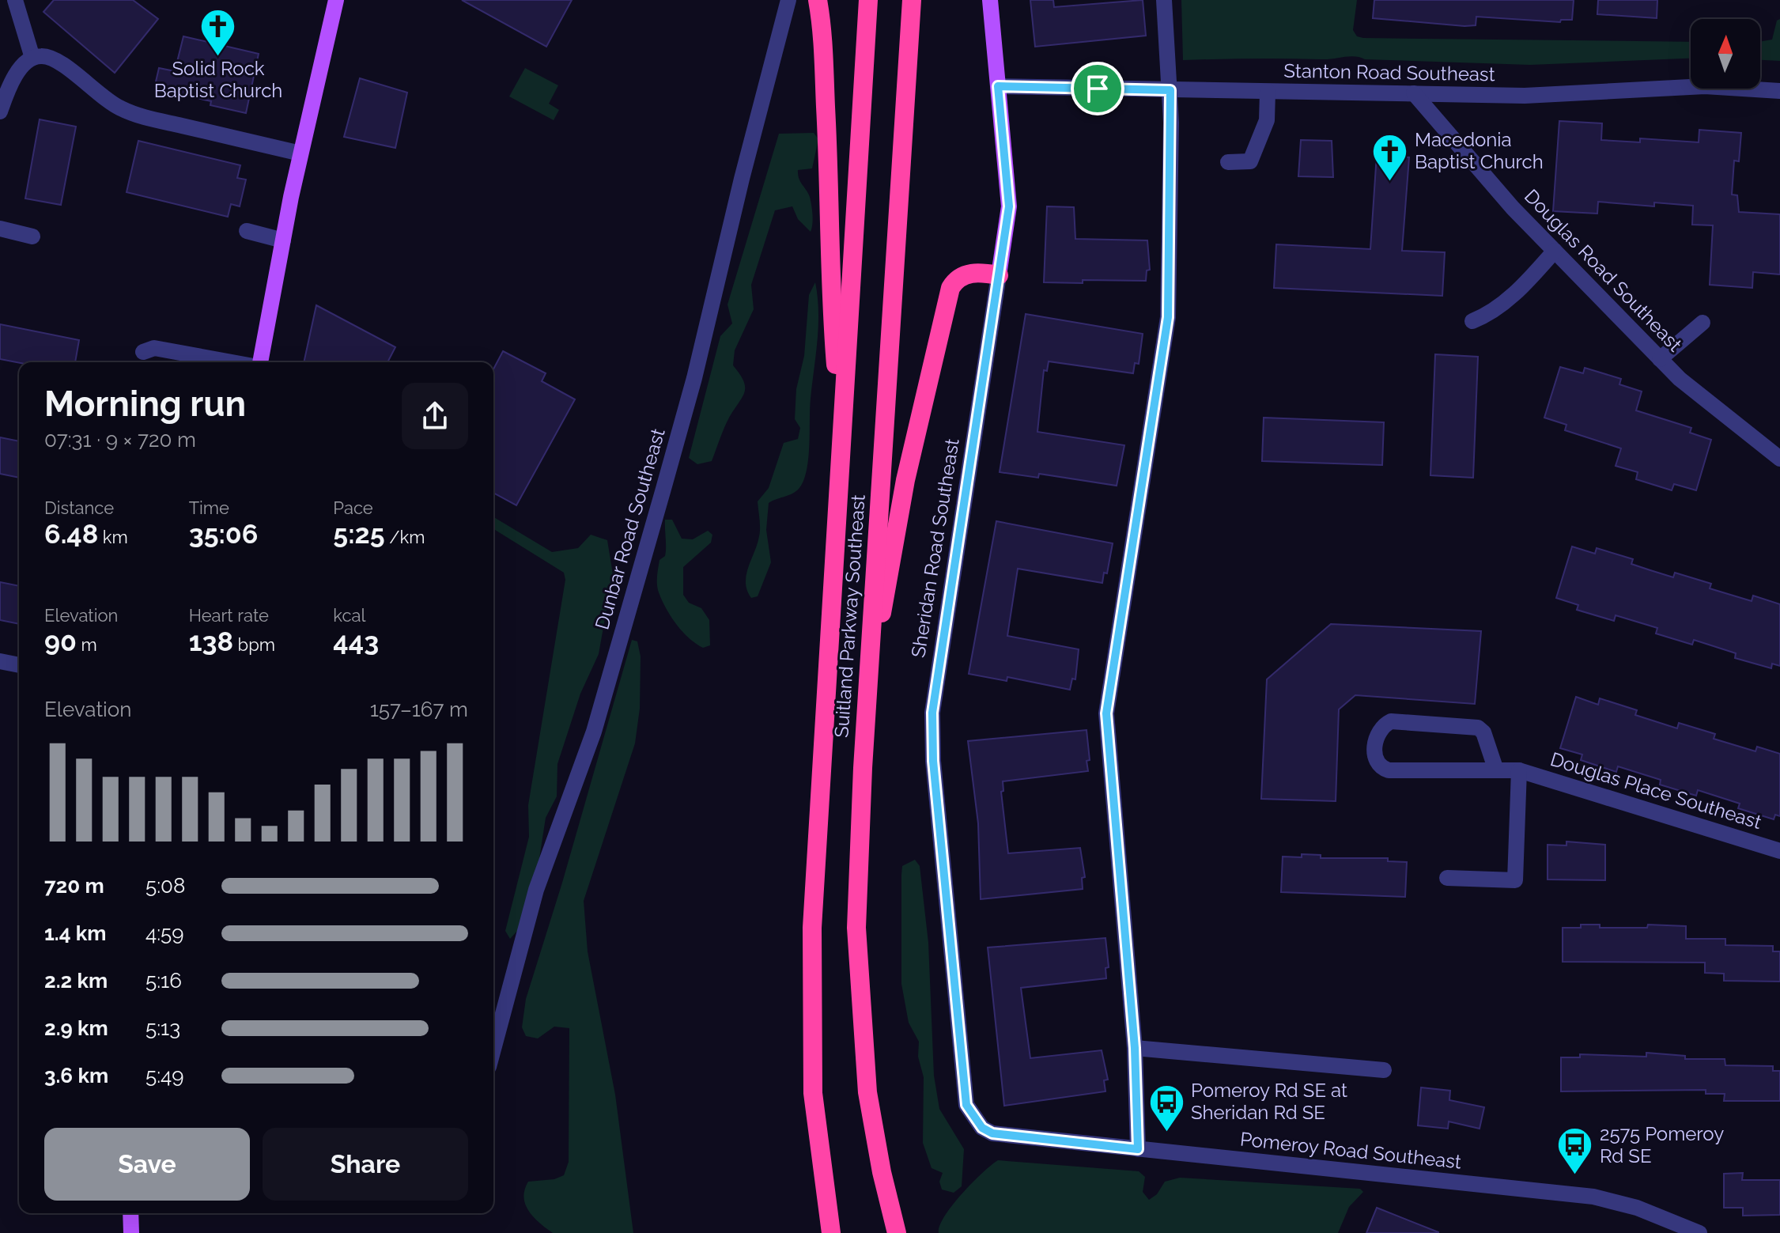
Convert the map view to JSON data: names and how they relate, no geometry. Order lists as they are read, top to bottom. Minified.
{"streets":{"highway":["Suitland Parkway Southeast"],"main road":["Sheridan Road Southeast"],"street":["Stanton Road Southeast","Douglas Road Southeast","Dunbar Road Southeast","Douglas Place Southeast","Pomeroy Road Southeast"]},"crossings":[["Stanton Road Southeast","Douglas Road Southeast"],["Stanton Road Southeast","Sheridan Road Southeast"],["Sheridan Road Southeast","Pomeroy Road Southeast"]],"places":{"church":["Solid Rock Baptist Church","Macedonia Baptist Church"],"bus stop":["Pomeroy Rd SE at Sheridan Rd SE","2575 Pomeroy Rd SE"]},"north":"top","page":{"heading":["Morning run","07:31 · 9 × 720 m"],"stats":[["Distance","6.48 km"],["Time","35:06"],["Pace","5:25 /km"],["Elevation","90 m"],["Heart rate","138 bpm"],["kcal","443"]],"chart":["Elevation","157–167 m"],"list":[{"name":"720 m","note":"5:08"},{"name":"1.4 km","note":"4:59"},{"name":"2.2 km","note":"5:16"},{"name":"2.9 km","note":"5:13"},{"name":"3.6 km","note":"5:49"}],"buttons":["Save","Share"]}}
